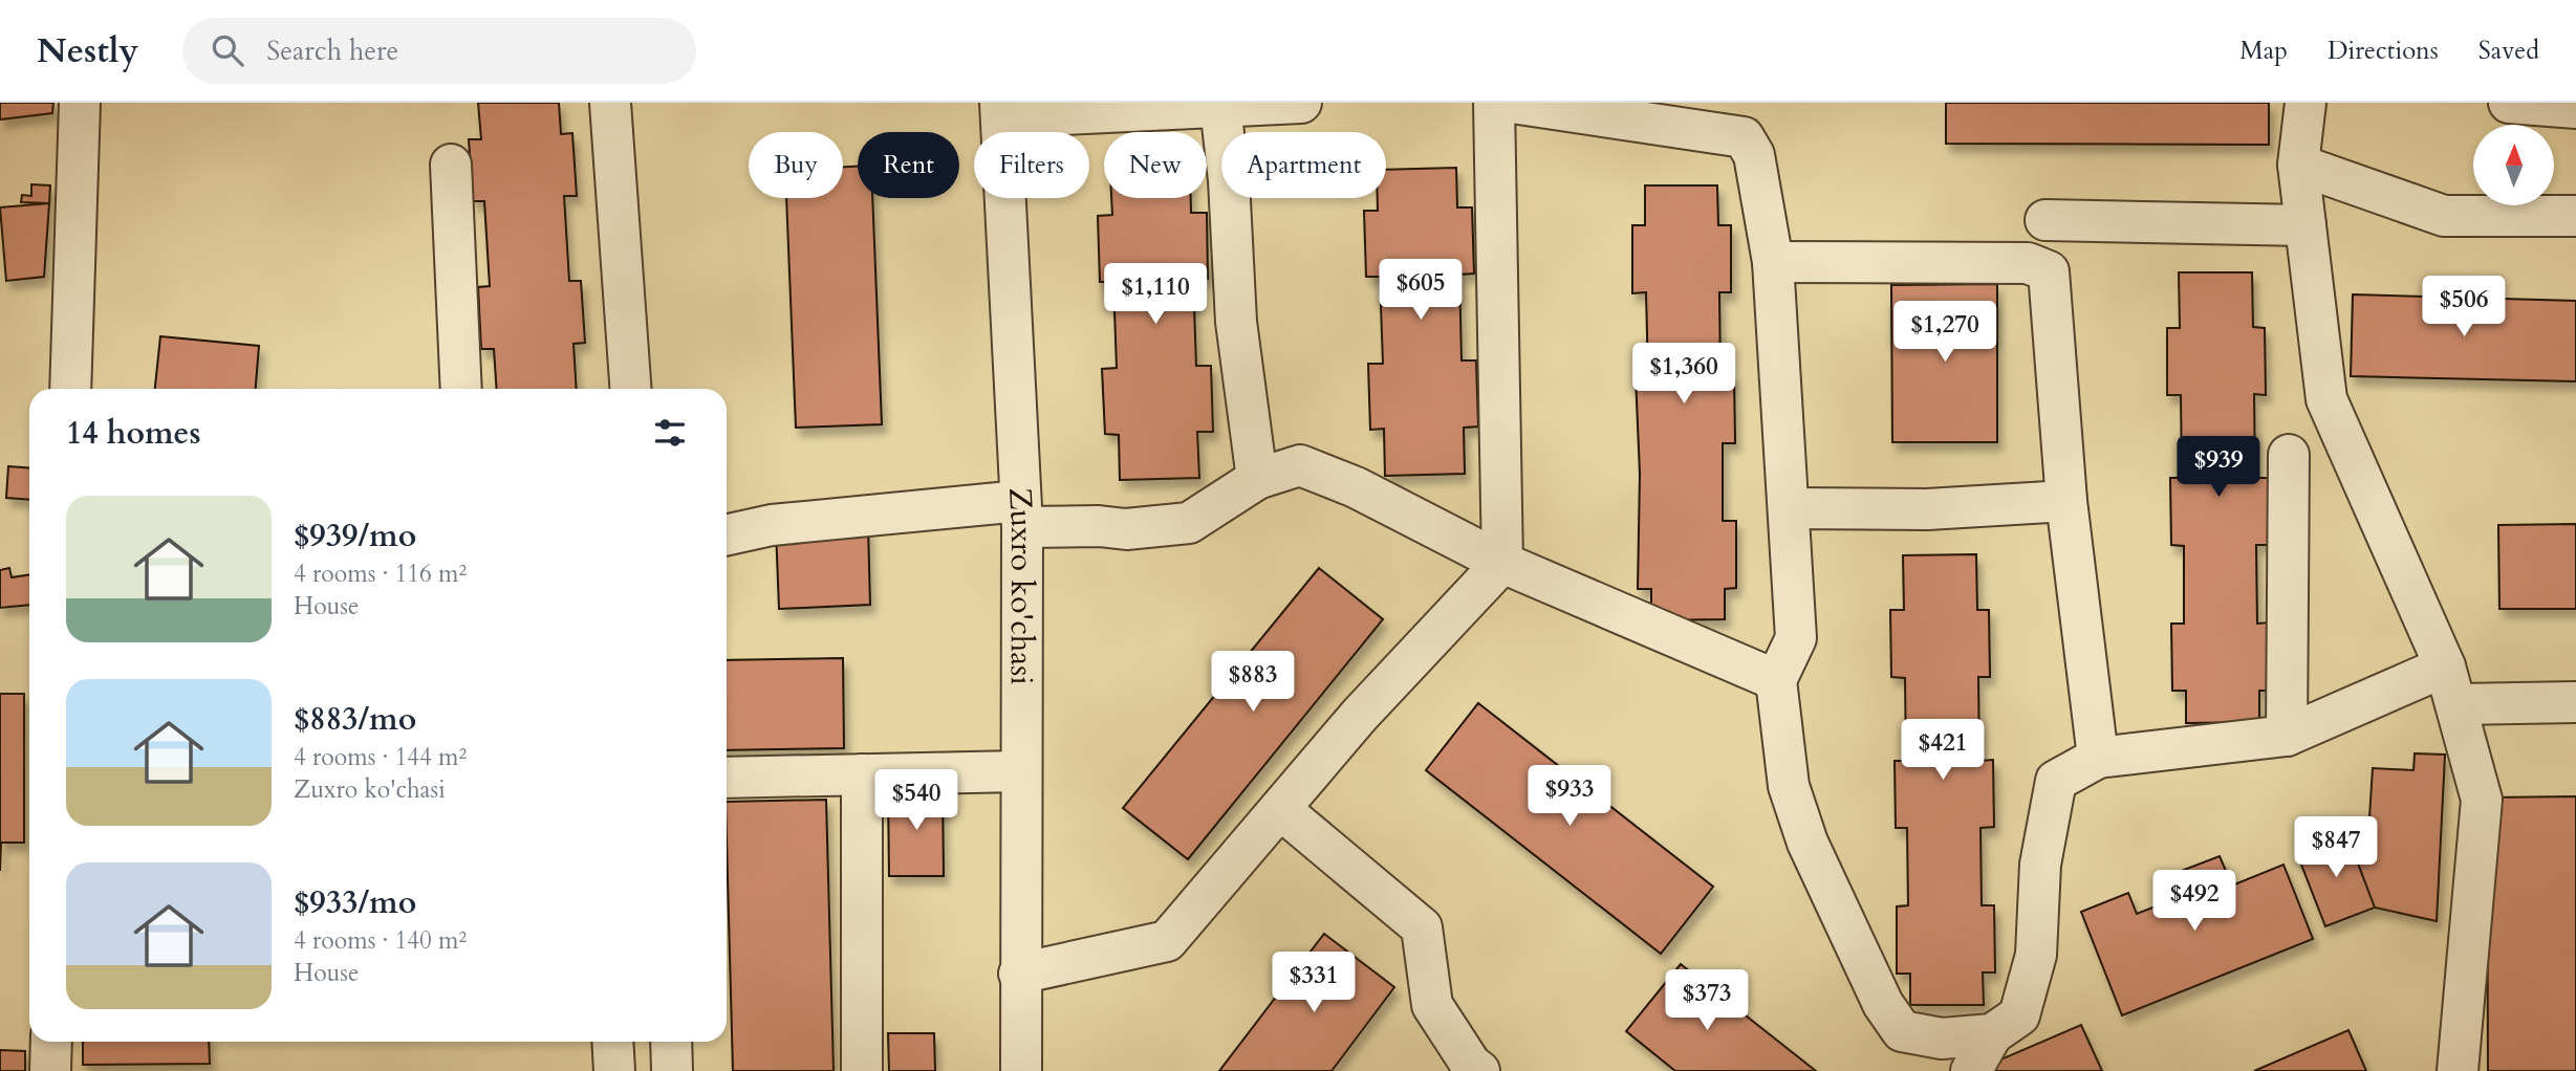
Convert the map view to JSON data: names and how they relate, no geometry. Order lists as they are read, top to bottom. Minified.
{"streets":{"street":["Zuxro ko'chasi"]},"north":"top","page":{"header":"Nestly","search":"Search here","nav":["Map","Directions","Saved"],"chip":["Buy","Rent","Filters","New","Apartment"],"price":["$605","$1,110","$506","$1,270","$1,360","$939","$883","$421","$933","$540","$847","$492","$331","$373"],"heading":"14 homes","list":[{"name":"$939/mo","note":"4 rooms · 116 m² · House"},{"name":"$883/mo","note":"4 rooms · 144 m² · Zuxro ko'chasi"},{"name":"$933/mo","note":"4 rooms · 140 m² · House"}]}}
